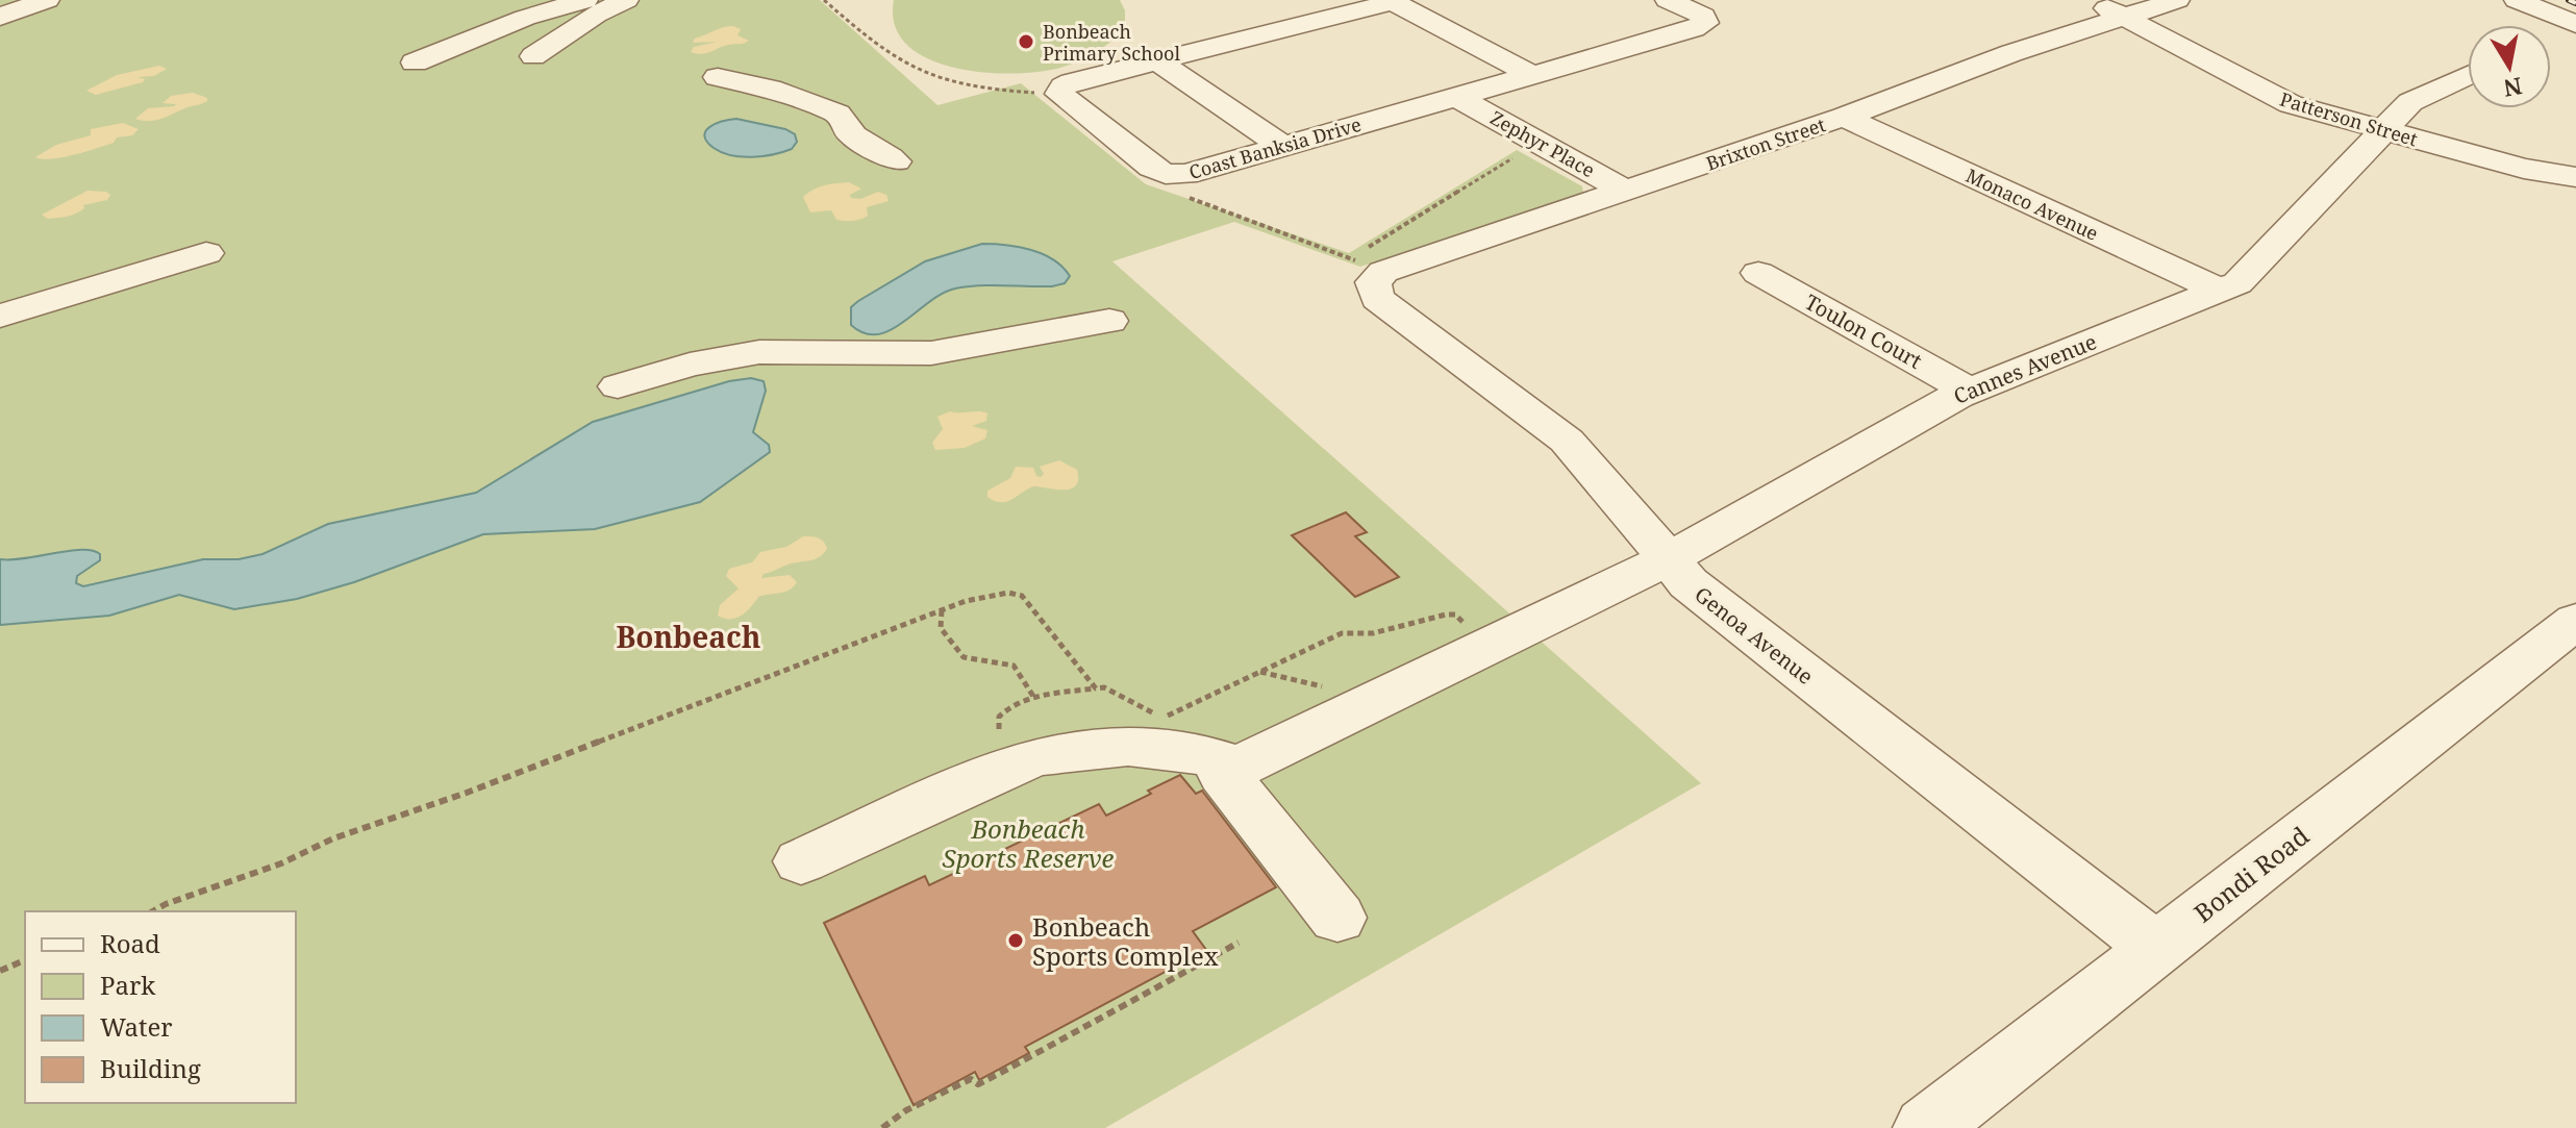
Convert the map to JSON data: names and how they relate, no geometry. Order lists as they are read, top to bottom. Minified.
{"streets":{"street":["Patterson Street","Zephyr Place","Brixton Street","Coast Banksia Drive","Monaco Avenue","Toulon Court","Cannes Avenue","Genoa Avenue","Bondi Road"]},"crossings":[["Patterson Street","Brixton Street"],["Patterson Street","Cannes Avenue"],["Zephyr Place","Brixton Street"],["Zephyr Place","Coast Banksia Drive"],["Brixton Street","Monaco Avenue"],["Brixton Street","Genoa Avenue"],["Monaco Avenue","Cannes Avenue"],["Toulon Court","Cannes Avenue"],["Cannes Avenue","Genoa Avenue"],["Genoa Avenue","Bondi Road"]],"districts":["Bonbeach"],"parks":["Bonbeach Sports Reserve"],"places":["Bonbeach Primary School","Bonbeach Sports Complex"],"legend":["Road","Park","Water","Building"],"north":"bottom"}
